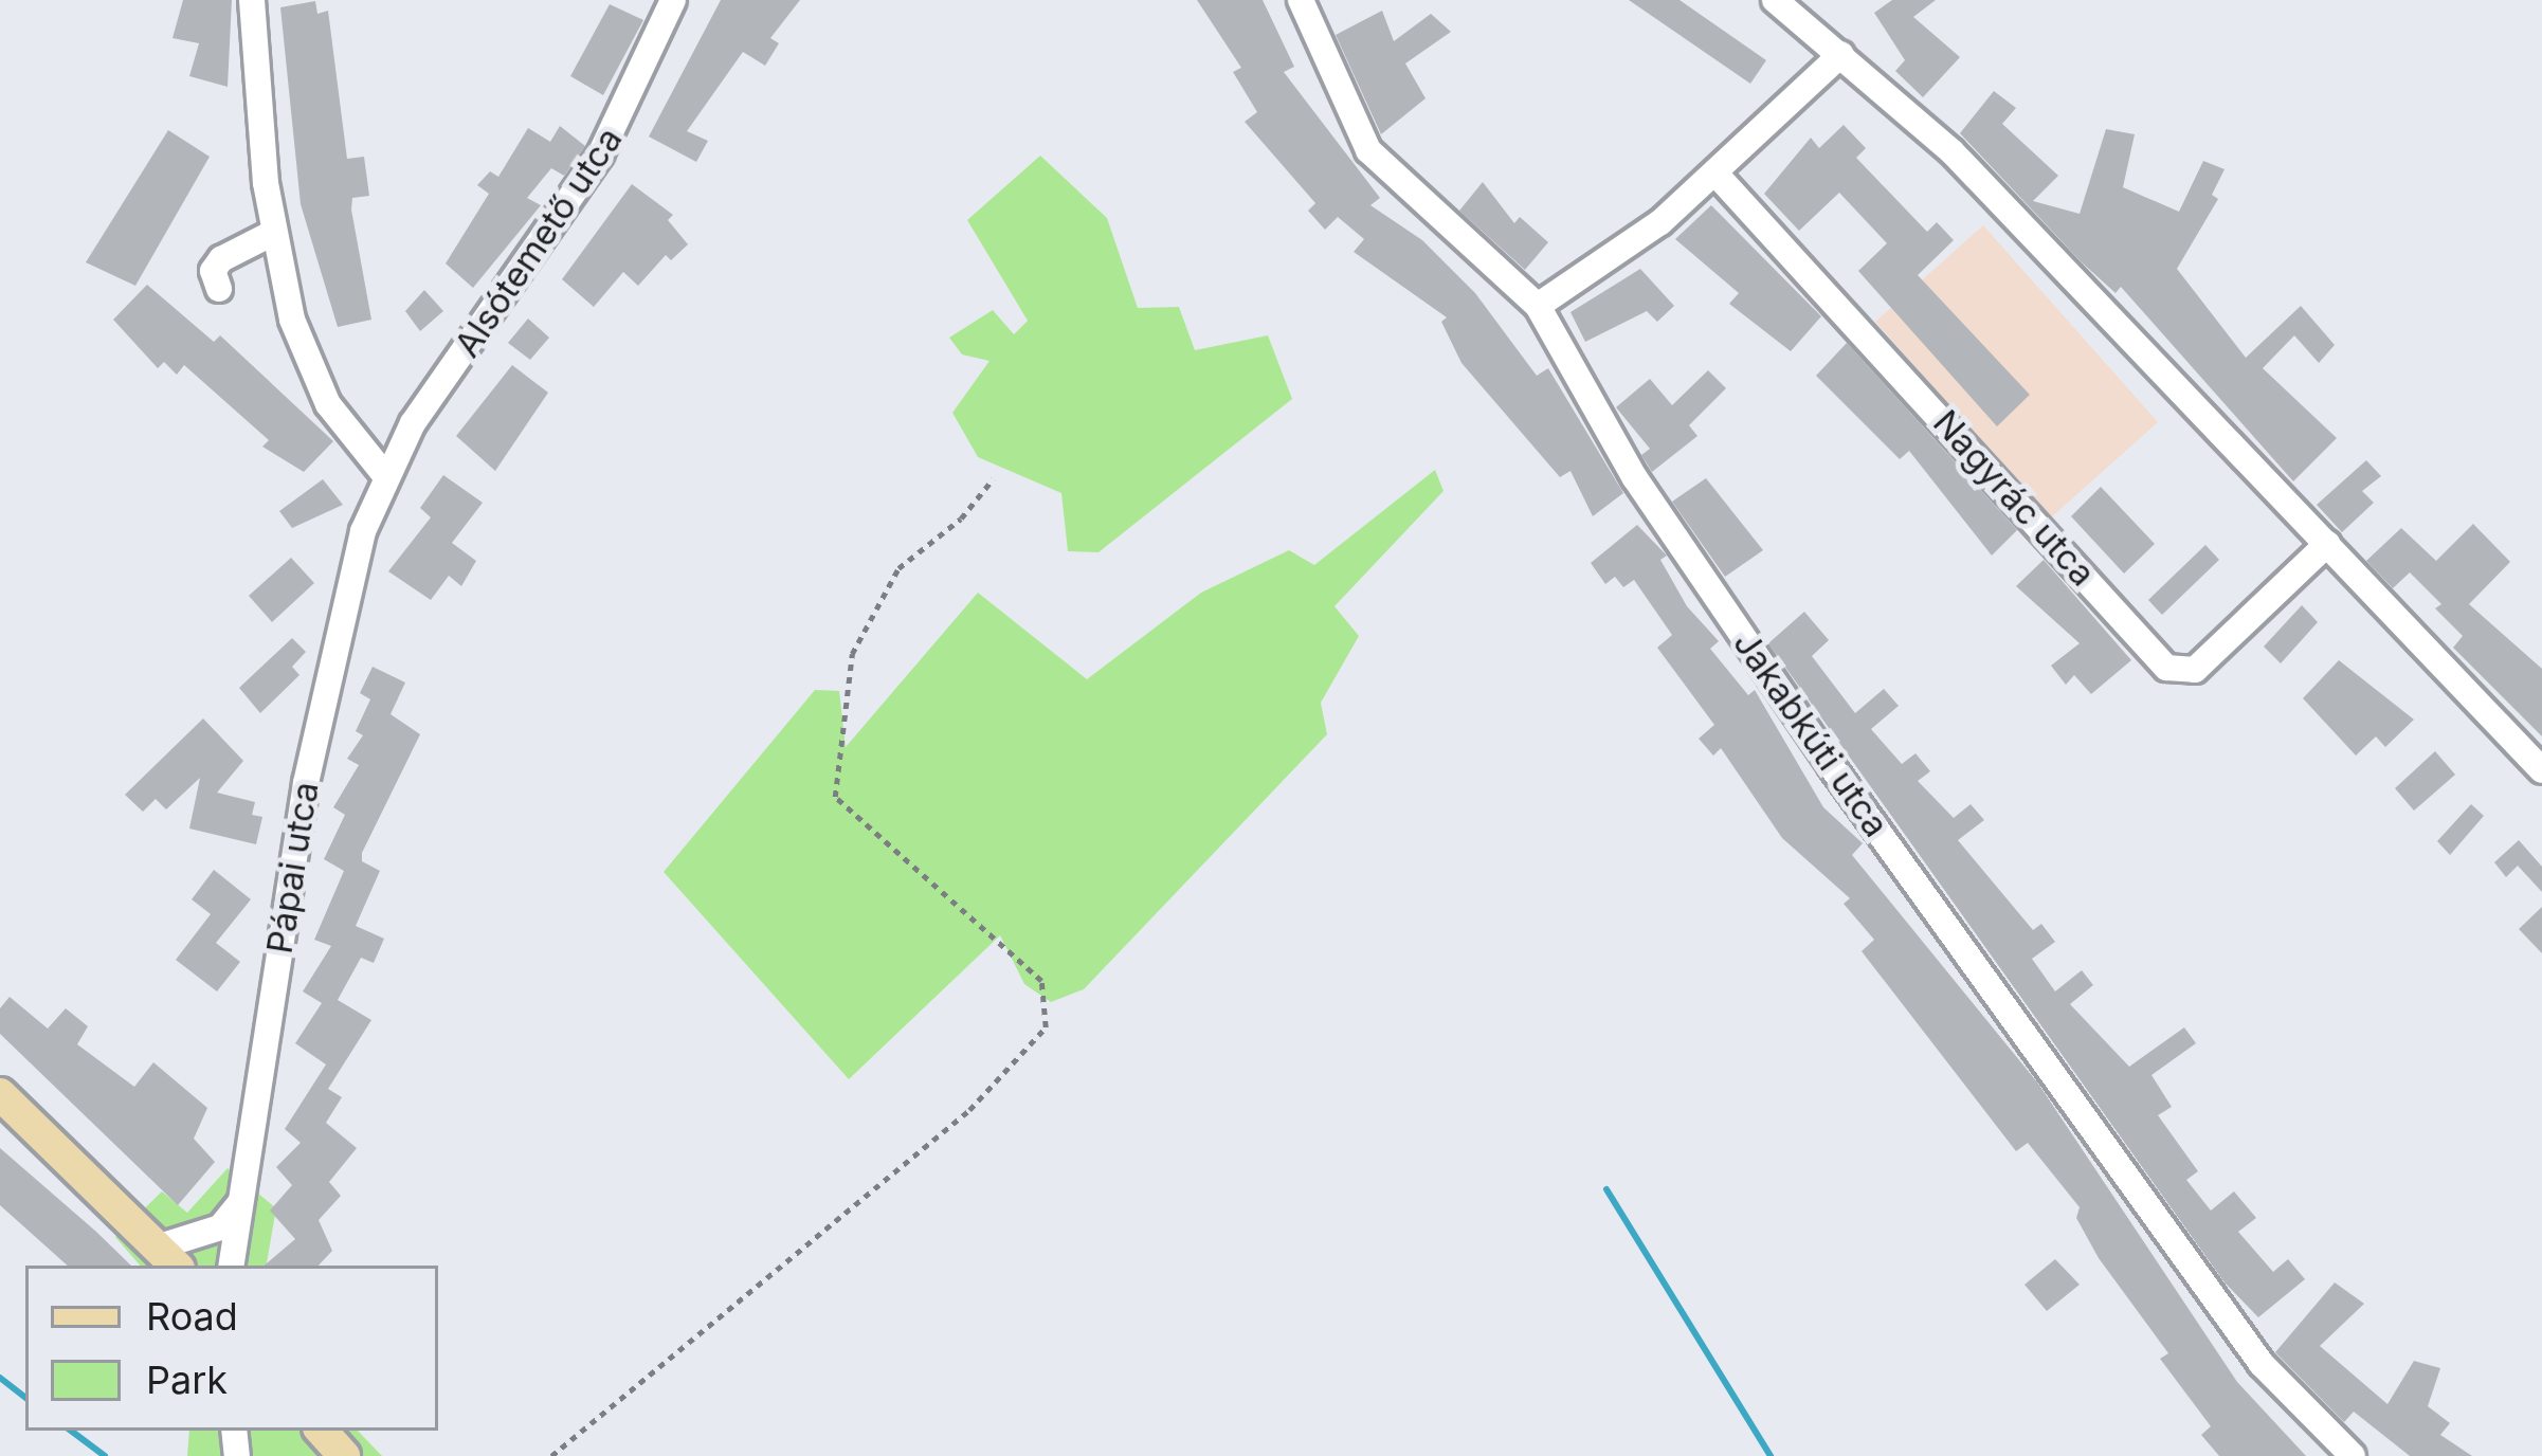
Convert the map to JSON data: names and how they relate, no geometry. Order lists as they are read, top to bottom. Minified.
{"streets":{"street":["Alsótemető utca","Nagyrác utca","Jakabkúti utca","Pápai utca"]},"crossings":[["Alsótemető utca","Pápai utca"]],"legend":["Road","Park"]}
